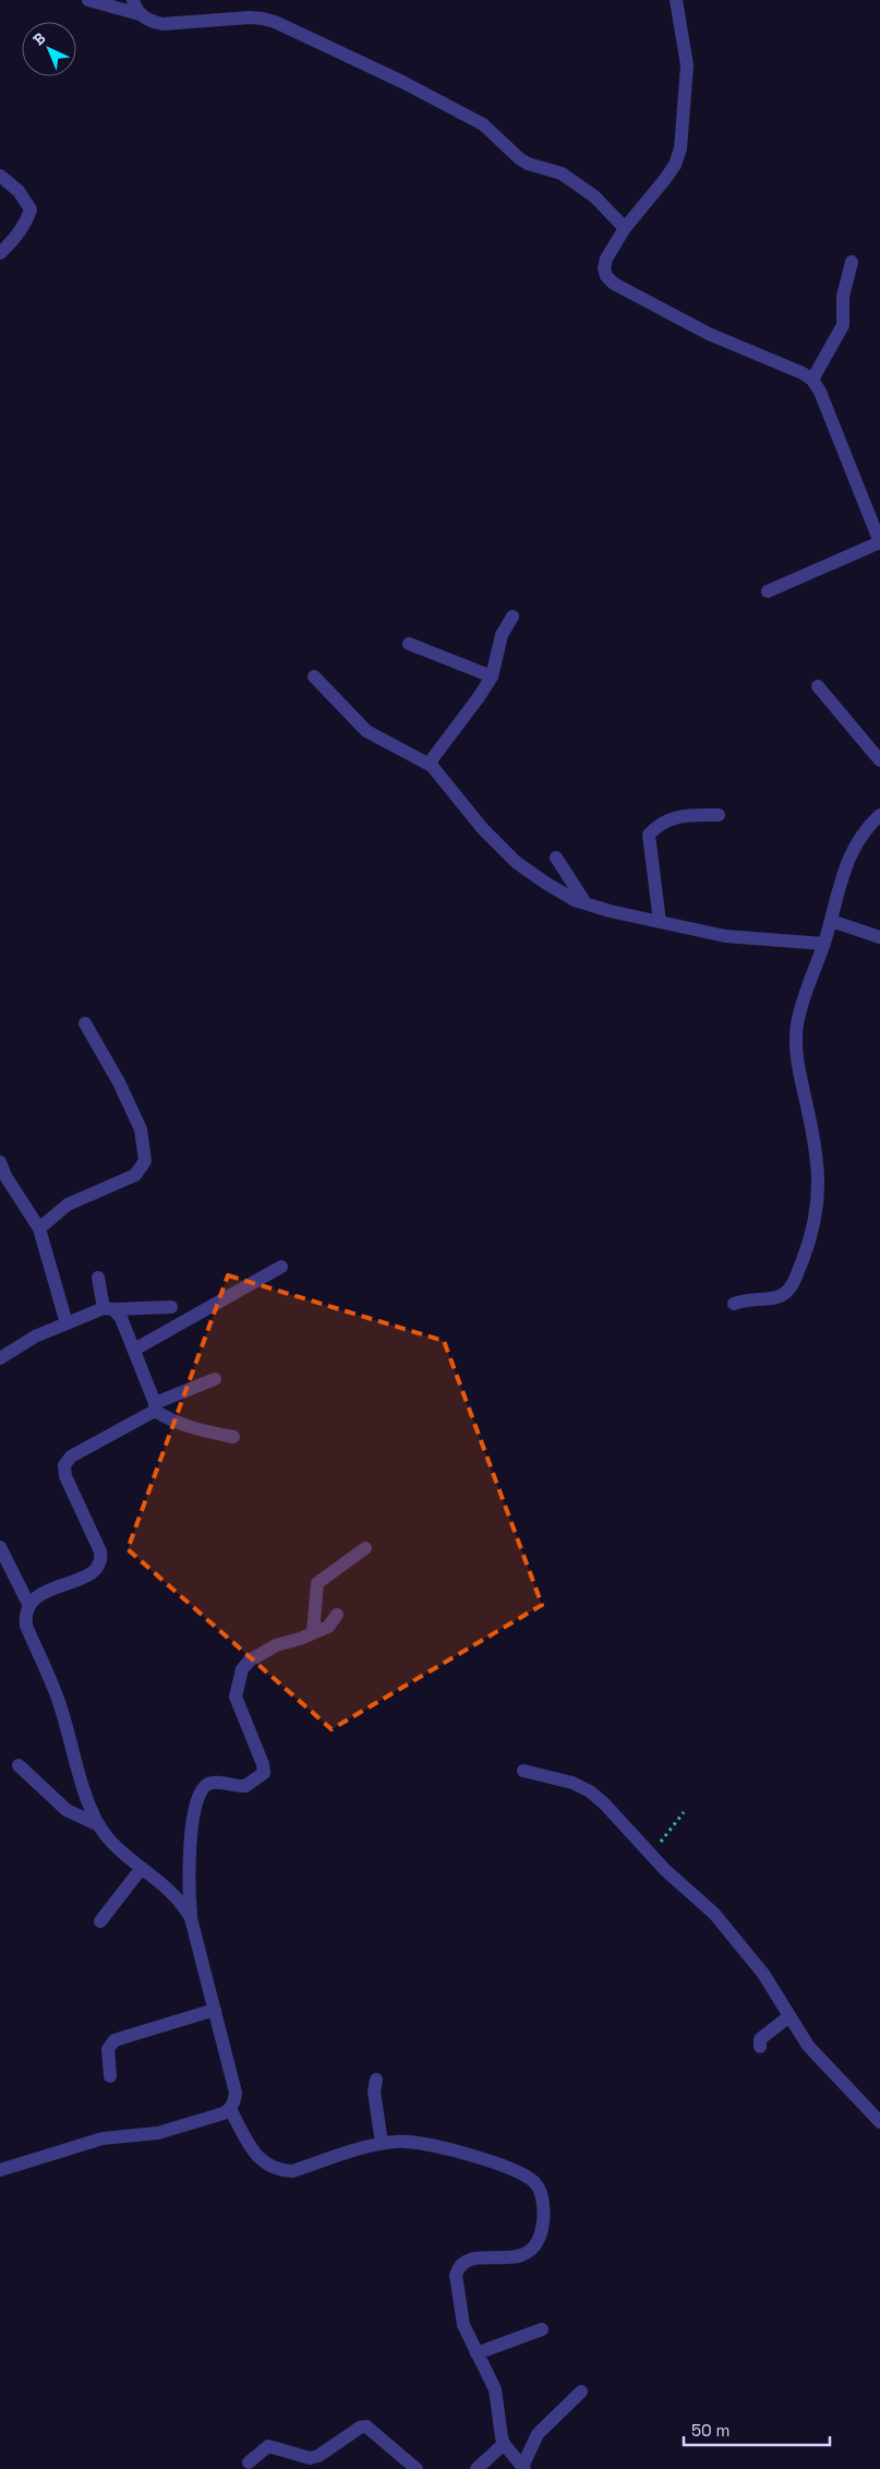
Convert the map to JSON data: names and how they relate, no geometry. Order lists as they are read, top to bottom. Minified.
{"scale_bar":"50 m","north":"top left"}
